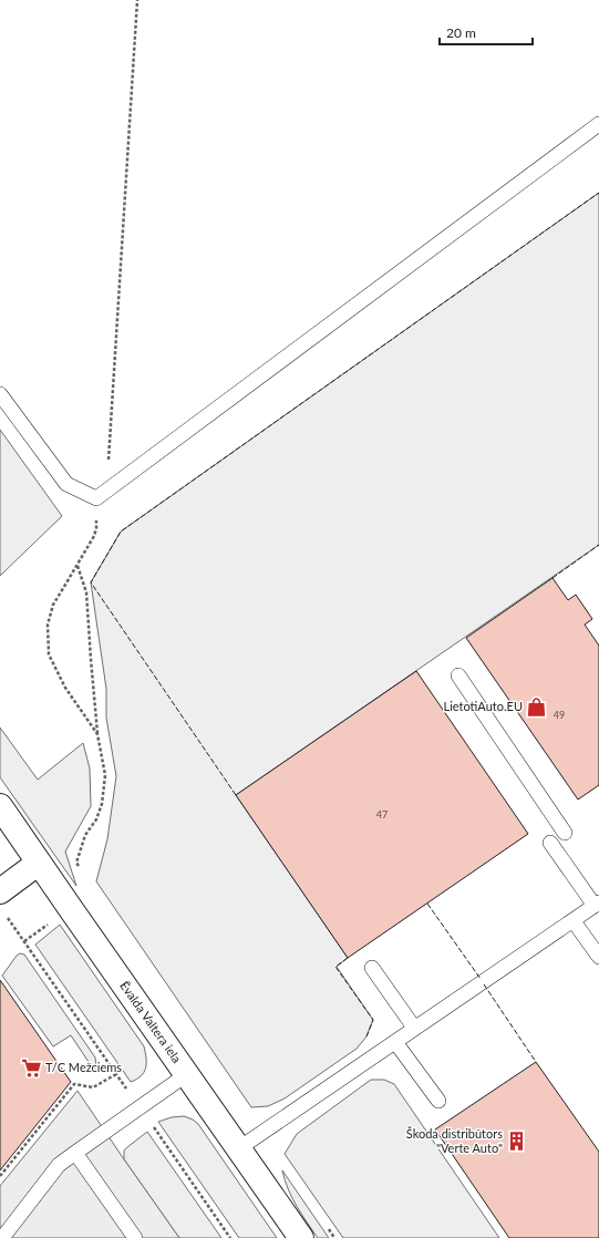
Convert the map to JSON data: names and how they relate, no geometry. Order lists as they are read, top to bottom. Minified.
{"streets":{"street":["Ēvalda Valtera iela"]},"places":{"shop":["LietotiAuto.EU"],"supermarket":["T/C Mežciems"],"building":["Škoda distribūtors \"Verte Auto\""]},"house_numbers":["49","47"],"scale_bar":"20 m"}
